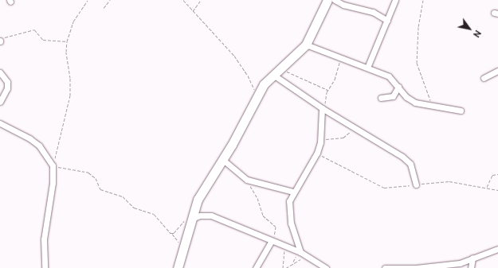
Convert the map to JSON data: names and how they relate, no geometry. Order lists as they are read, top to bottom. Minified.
{"north":"bottom right"}
